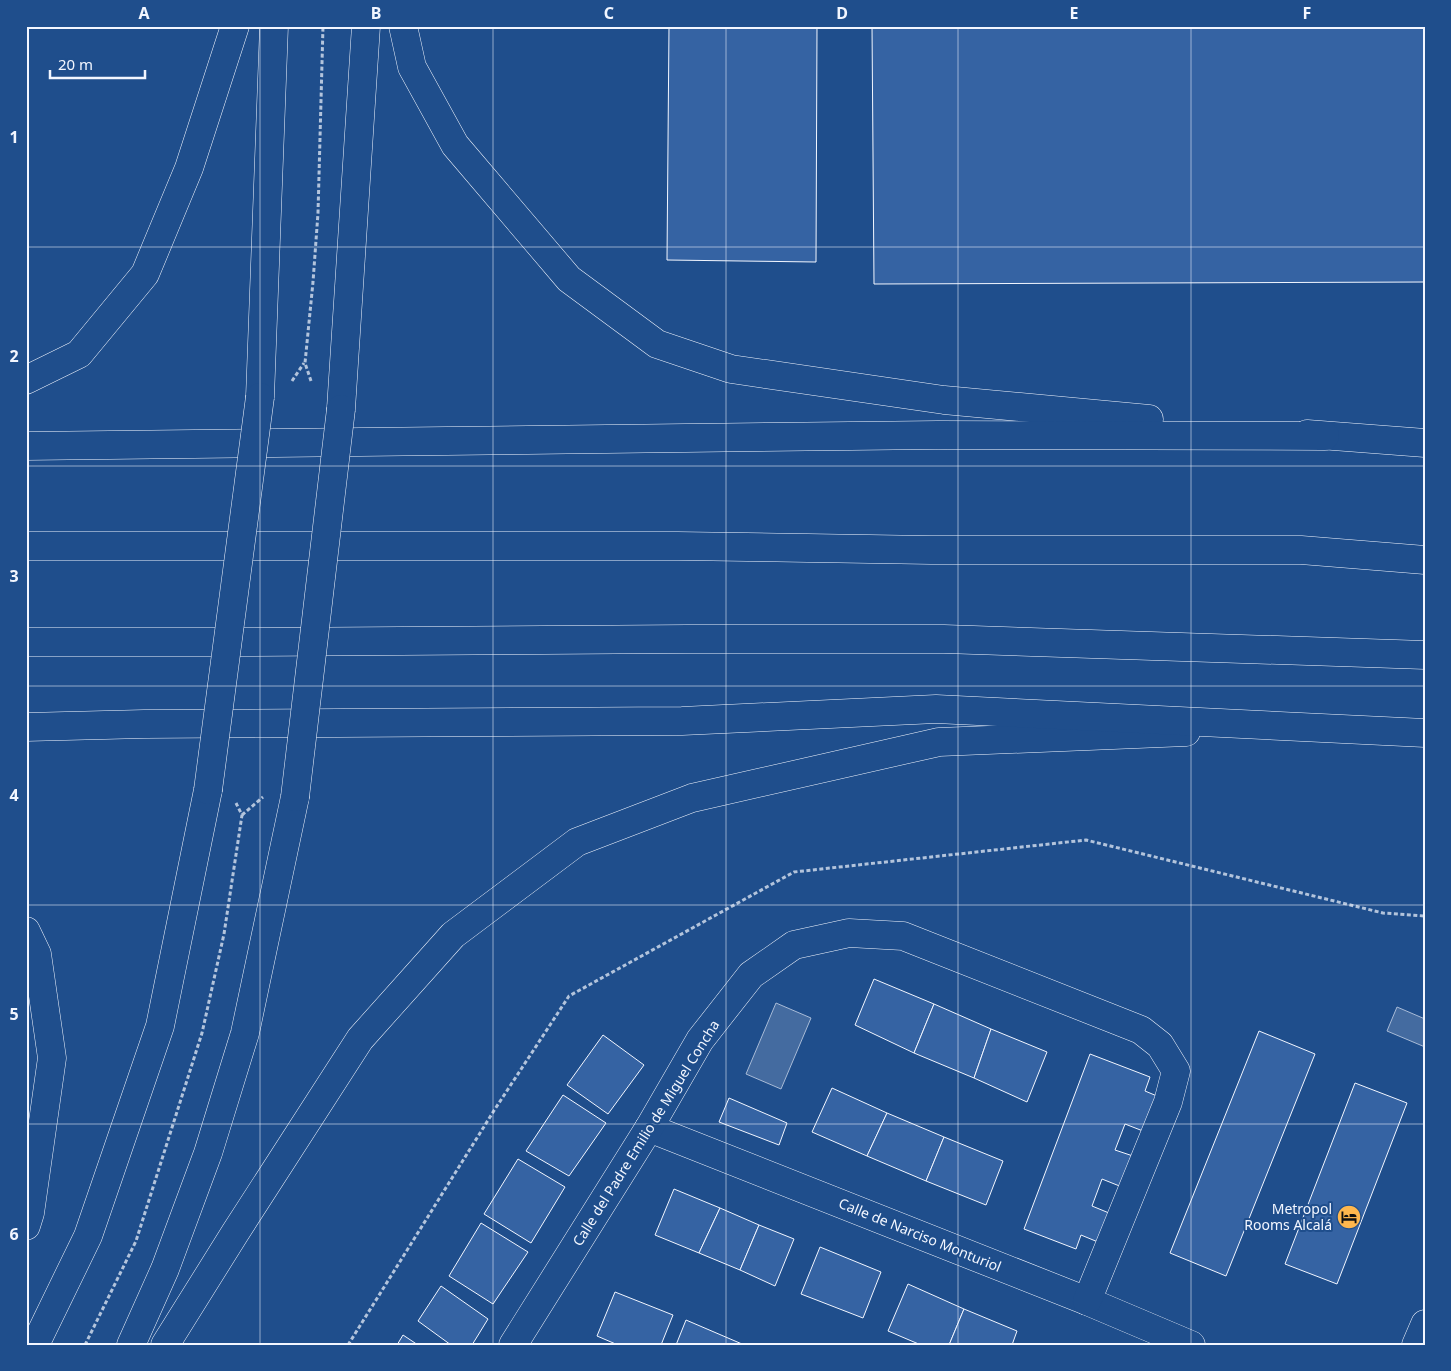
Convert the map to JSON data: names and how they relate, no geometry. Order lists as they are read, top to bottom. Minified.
{"streets":{"main road":["Calle del Padre Emilio de Miguel Concha","Calle de Narciso Monturiol"]},"crossings":[["Calle del Padre Emilio de Miguel Concha","Calle de Narciso Monturiol"]],"places":{"hotel":["Metropol Rooms Alcalá"]},"scale_bar":"20 m","grid":{"columns":["A","B","C","D","E","F"],"rows":["1","2","3","4","5","6"]}}
